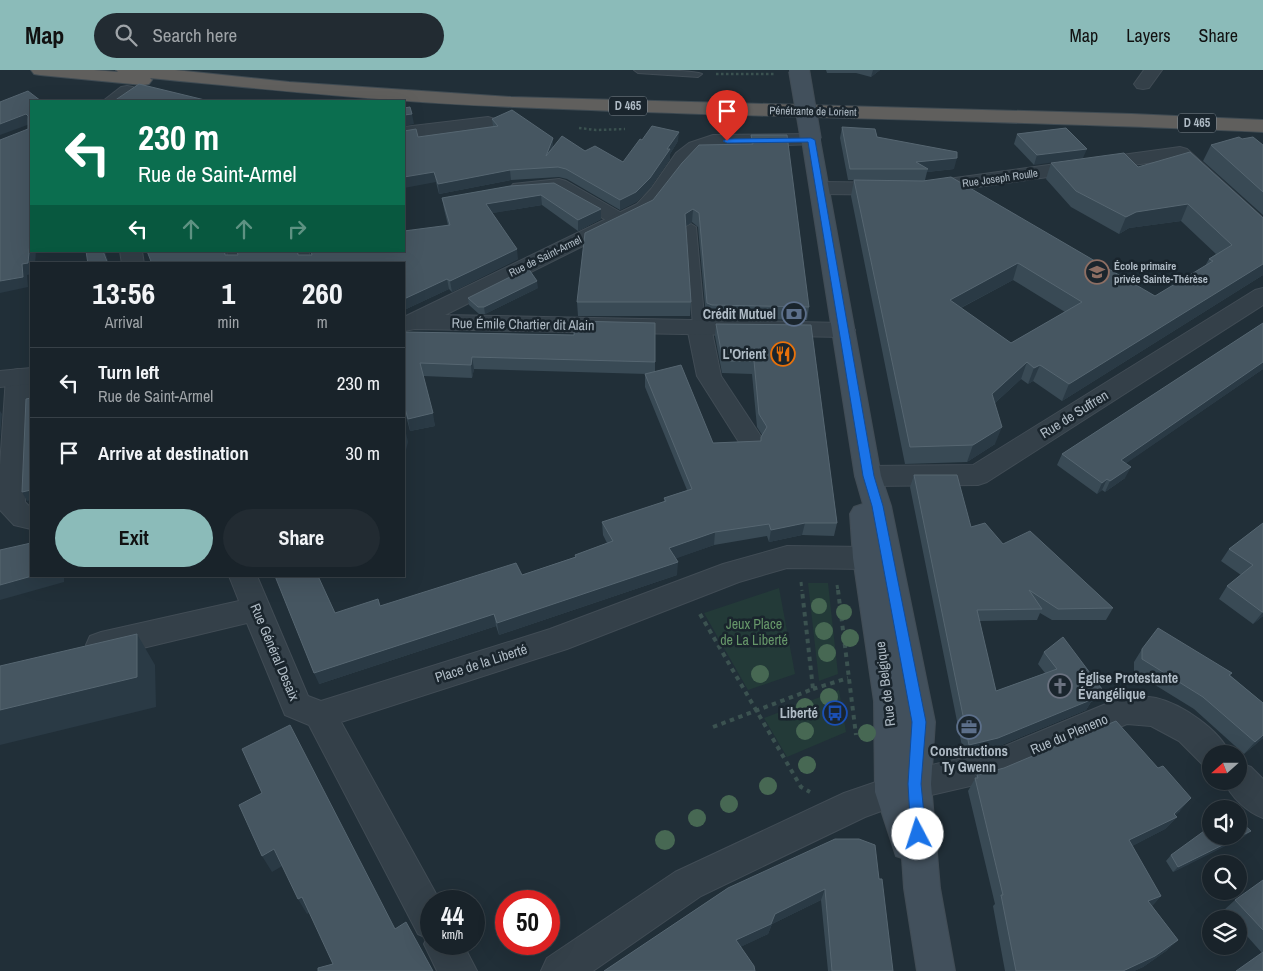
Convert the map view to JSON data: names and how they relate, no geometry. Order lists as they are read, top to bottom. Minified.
{"streets":{"highway":["D 465","Pénétrante de Lorient"],"main road":["Rue de Belgique"],"street":["Rue Joseph Roulle","Rue de Saint-Armel","Rue Émile Chartier dit Alain","Rue de Suffren","Rue Général Desaix","Place de la Liberté","Rue du Pleneno"]},"crossings":[["Rue Joseph Roulle","Rue de Belgique"],["Rue de Saint-Armel","Rue Émile Chartier dit Alain"],["Rue de Saint-Armel","Rue de Belgique"],["Rue Émile Chartier dit Alain","Rue de Belgique"],["Rue de Suffren","Rue de Belgique"],["Rue Général Desaix","Place de la Liberté"],["Place de la Liberté","Rue de Belgique"],["Rue de Belgique","Rue du Pleneno"]],"parks":["Jeux Place de La Liberté"],"places":{"school or university":["École primaire privée Sainte-Thérèse"],"bank":["Crédit Mutuel"],"restaurant":["L'Orient"],"church":["Église Protestante Évangélique"],"bus stop":["Liberté"],"office":["Constructions Ty Gwenn"]},"north":"left","page":{"header":"Map","search":"Search here","nav":["Map","Layers","Share"],"turn":["230 m","Rue de Saint-Armel"],"eta":["13:56","Arrival","1","min","260","m"],"list":[{"name":"Turn left","note":"Rue de Saint-Armel","value":"230 m"},{"name":"Arrive at destination","value":"30 m"}],"buttons":["Exit","Share"],"speed":"44 km/h","limit":"50"}}
